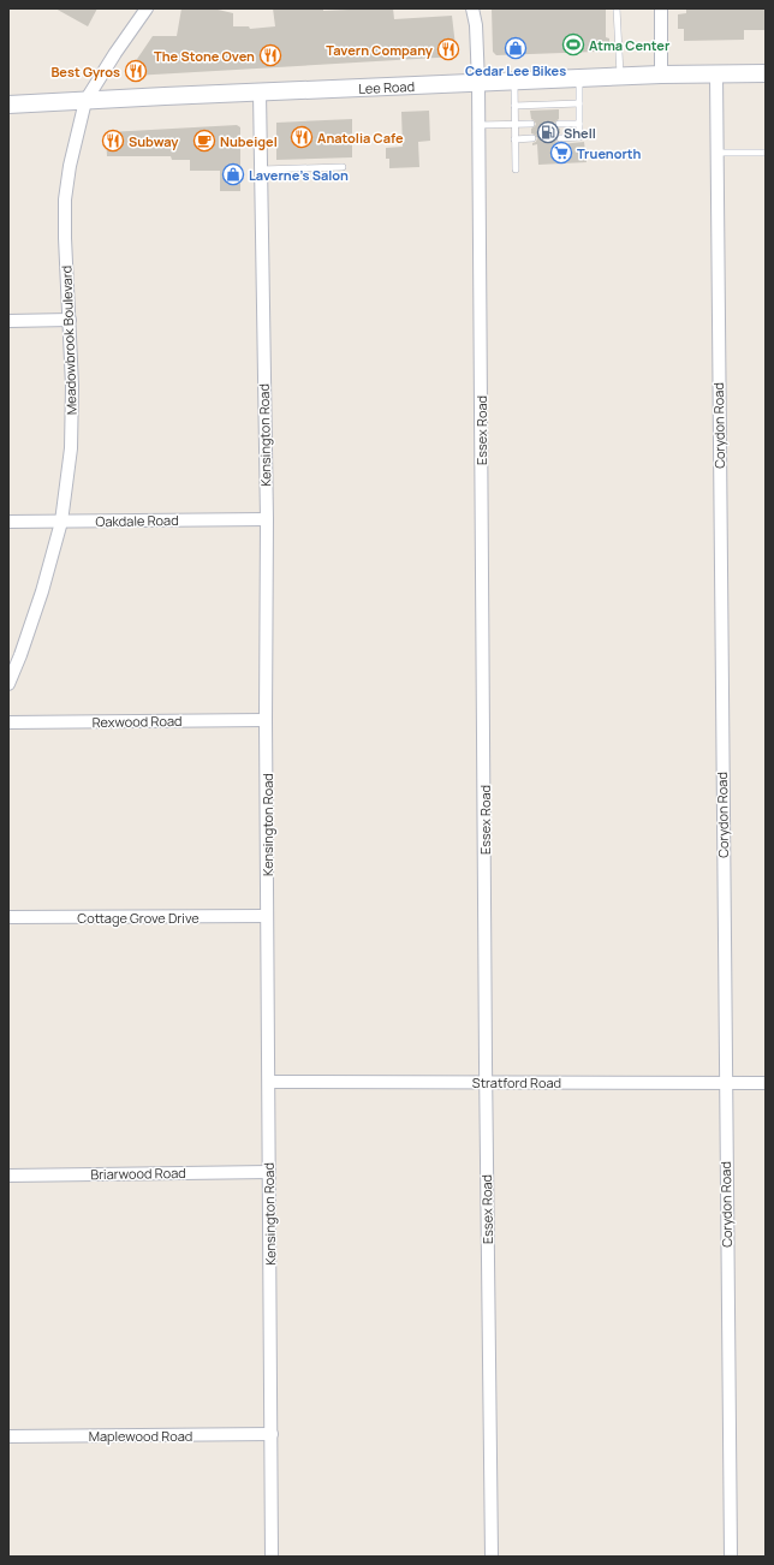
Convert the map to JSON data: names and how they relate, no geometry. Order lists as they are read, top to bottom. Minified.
{"streets":{"main road":["Lee Road"],"street":["Meadowbrook Boulevard","Corydon Road","Essex Road","Kensington Road","Oakdale Road","Rexwood Road","Cottage Grove Drive","Stratford Road","Briarwood Road","Maplewood Road"]},"crossings":[["Lee Road","Meadowbrook Boulevard"],["Lee Road","Corydon Road"],["Lee Road","Essex Road"],["Lee Road","Kensington Road"],["Meadowbrook Boulevard","Oakdale Road"],["Corydon Road","Stratford Road"],["Essex Road","Stratford Road"],["Kensington Road","Oakdale Road"],["Kensington Road","Rexwood Road"],["Kensington Road","Cottage Grove Drive"],["Kensington Road","Stratford Road"],["Kensington Road","Briarwood Road"],["Kensington Road","Maplewood Road"]],"places":{"sports":["Atma Center"],"shop":["Cedar Lee Bikes","Laverne's Salon"],"restaurant":["Tavern Company","The Stone Oven","Best Gyros","Anatolia Cafe","Subway"],"fuel station":["Shell"],"cafe":["Nubeigel"],"supermarket":["Truenorth"]}}
